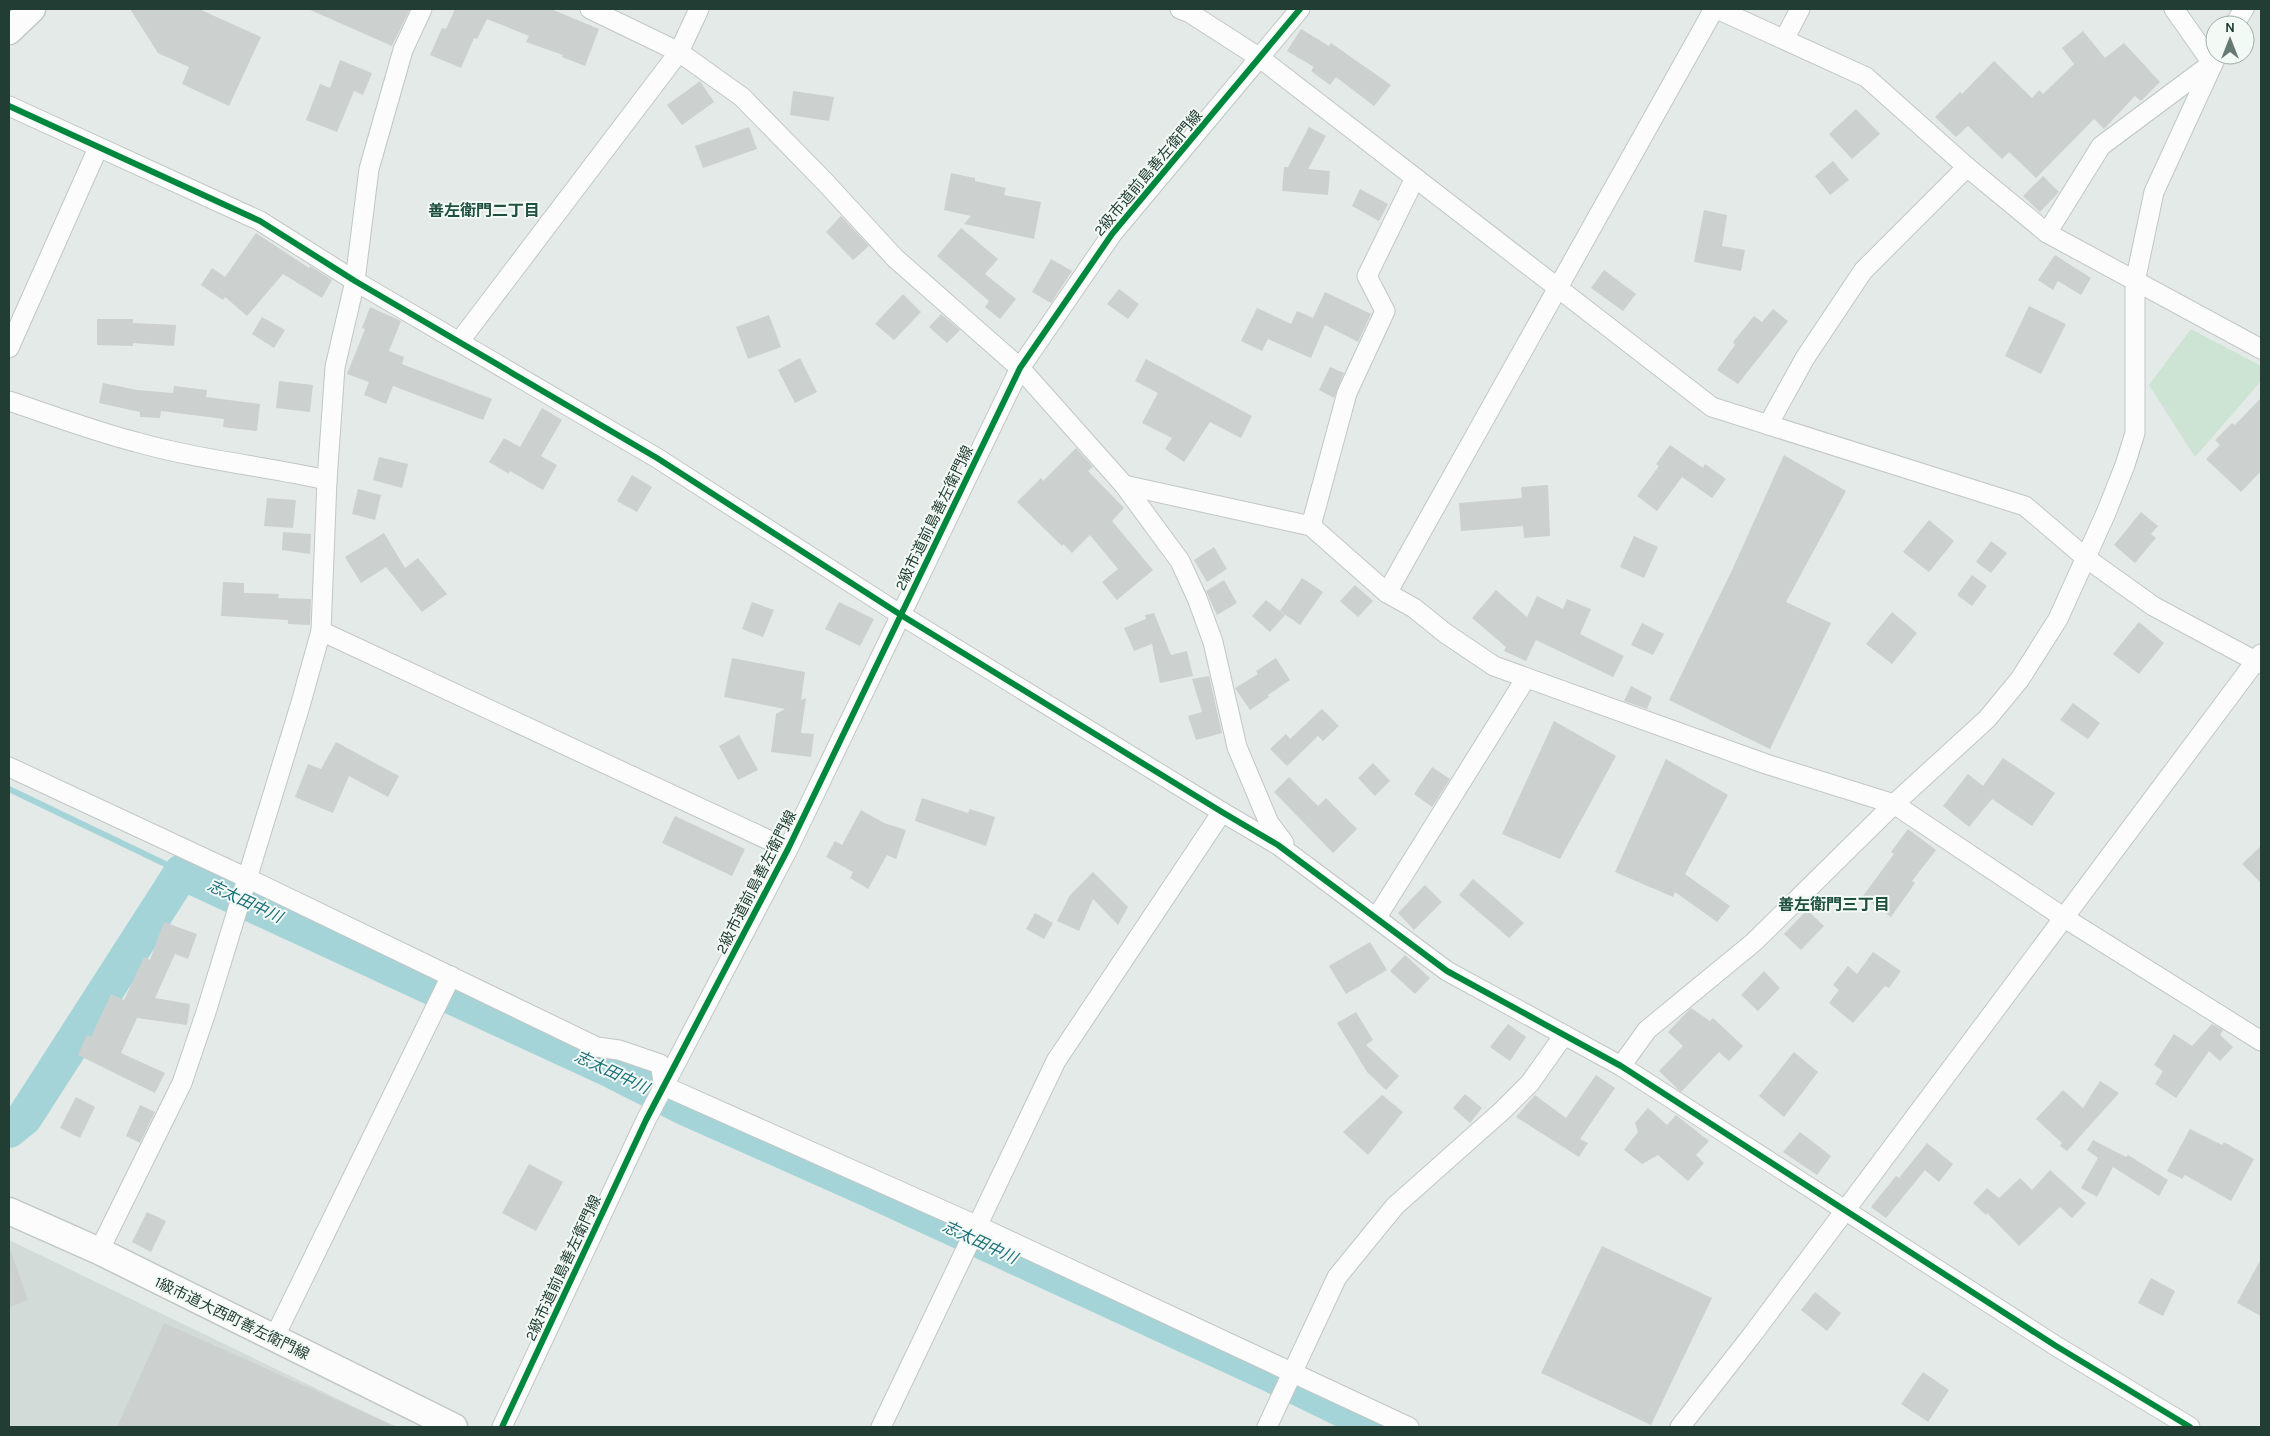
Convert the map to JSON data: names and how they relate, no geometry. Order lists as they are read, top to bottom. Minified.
{"streets":{"street":["2級市道前島善左衛門線","1級市道大西町善左衛門線"]},"districts":["善左衛門二丁目","善左衛門三丁目"],"water":["志太田中川"],"north":"top"}
